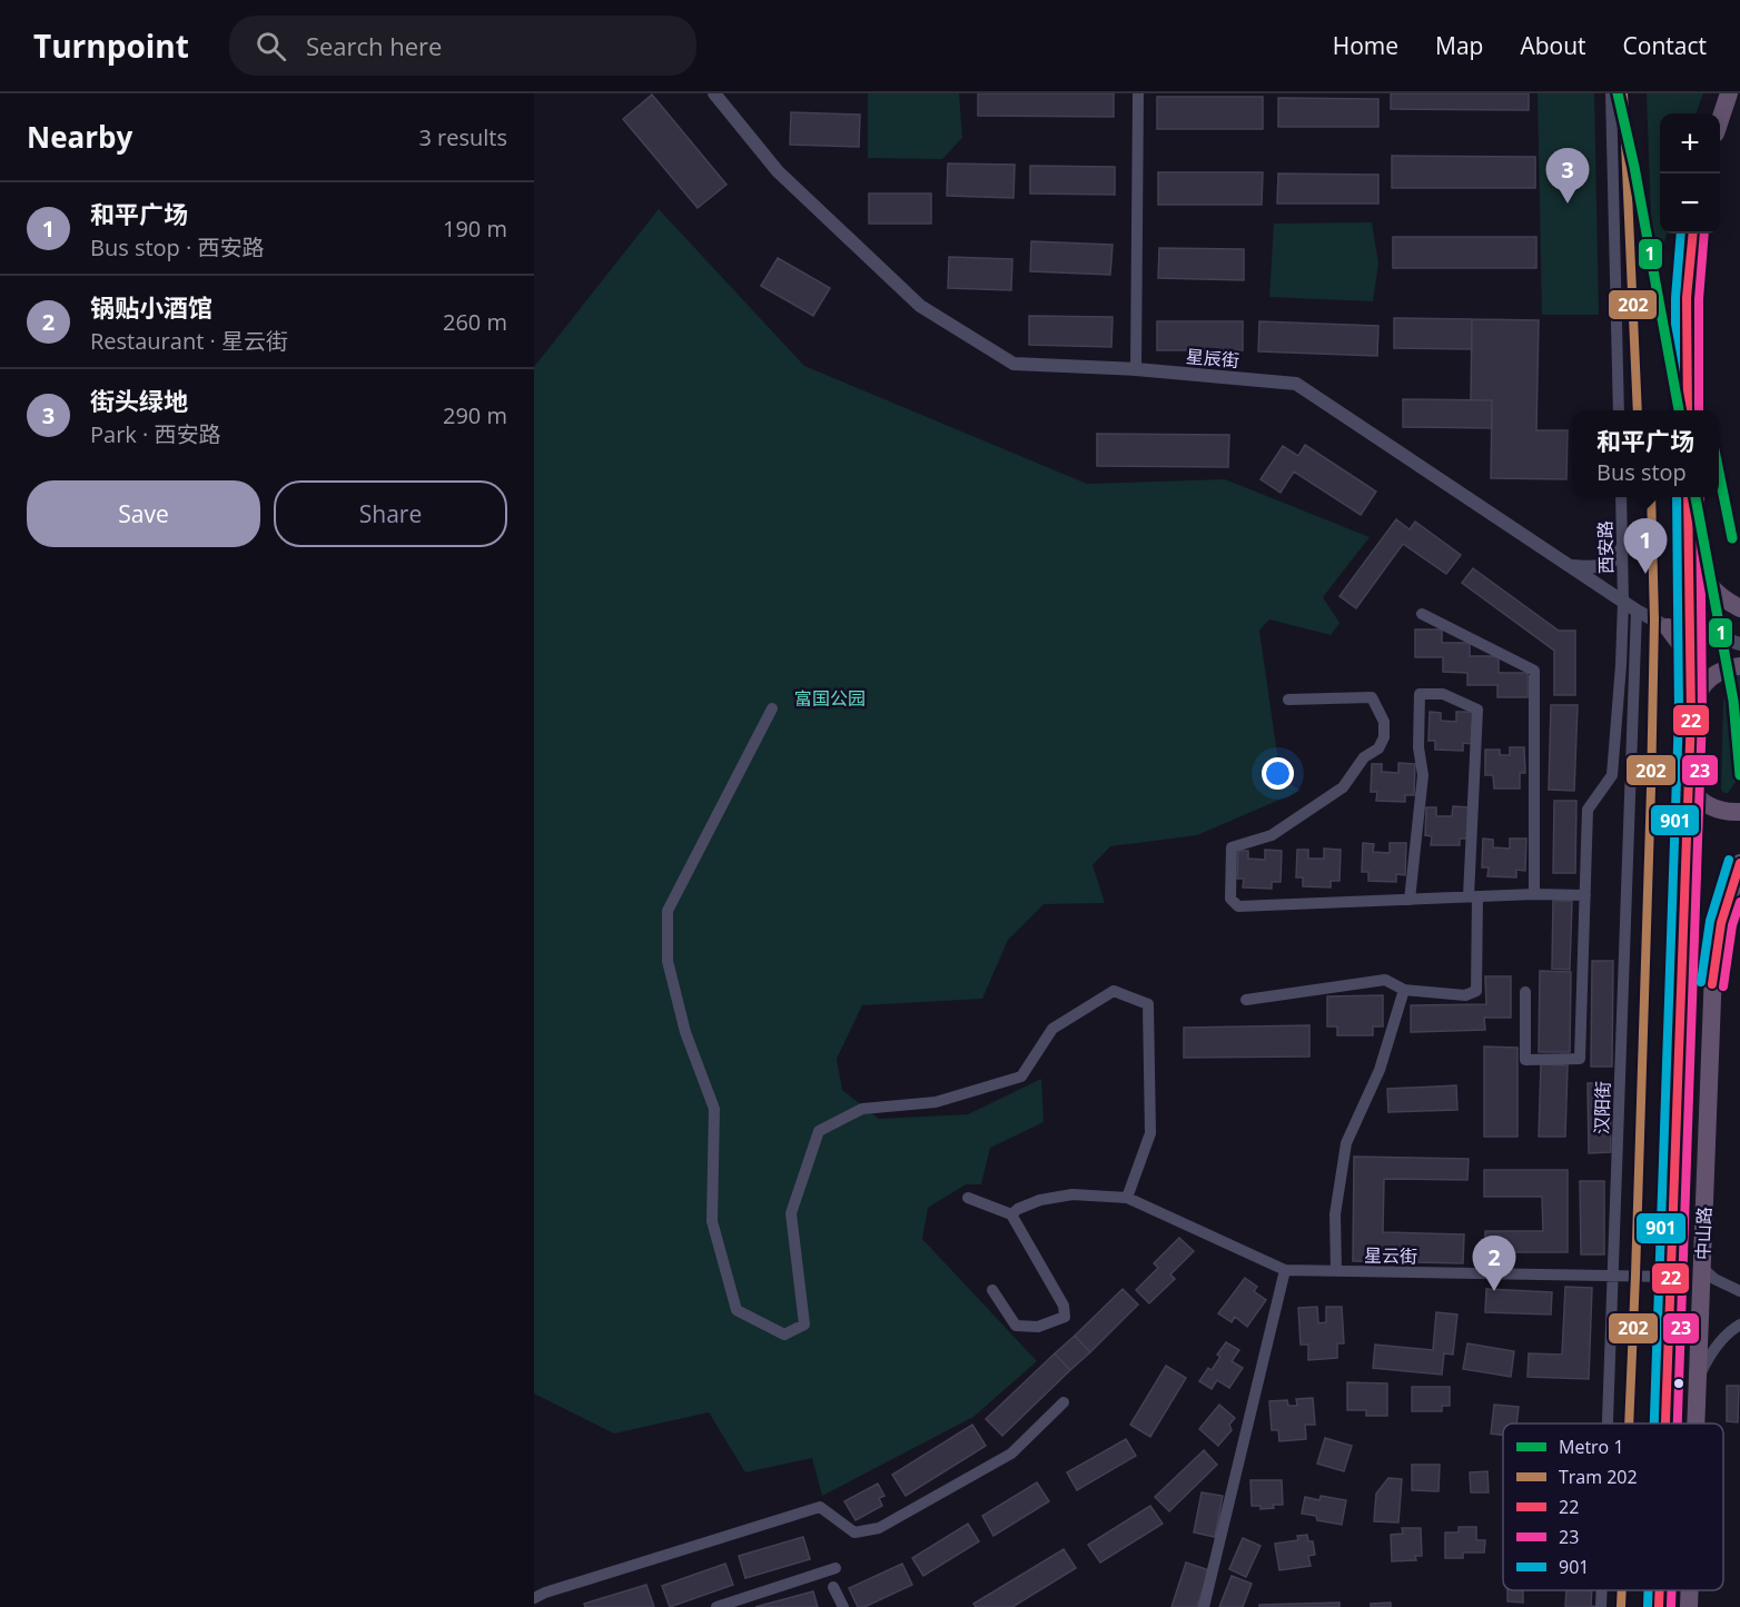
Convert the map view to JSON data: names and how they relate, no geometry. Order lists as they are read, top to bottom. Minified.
{"streets":{"highway":["中山路"],"street":["星辰街","西安路","汉阳街","星云街"]},"crossings":[["星辰街","西安路"],["星辰街","汉阳街"],["星辰街","中山路"],["汉阳街","星云街"],["中山路","星云街"]],"parks":["富国公园"],"lines":["metro line 1","tram line 202","transit line 22","transit line 23","transit line 901"],"legend":["Metro 1","Tram 202","22","23","901"],"page":{"header":"Turnpoint","search":"Search here","nav":["Home","Map","About","Contact"],"heading":["Nearby","3 results"],"map_buttons":["+","−"],"pins":["3","1","2"],"list":[{"mark":"1","name":"和平广场","note":"Bus stop · 西安路","value":"190 m"},{"mark":"2","name":"锅贴小酒馆","note":"Restaurant · 星云街","value":"260 m"},{"mark":"3","name":"街头绿地","note":"Park · 西安路","value":"290 m"}],"popup":["和平广场","Bus stop"],"buttons":["Save","Share"]}}
